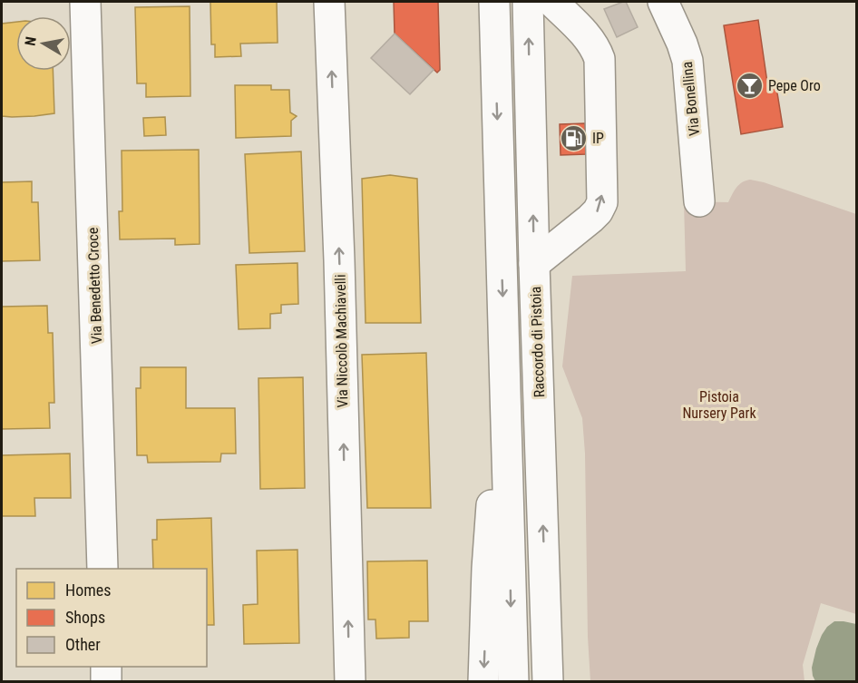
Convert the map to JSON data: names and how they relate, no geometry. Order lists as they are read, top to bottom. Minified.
{"streets":{"main road":["Via Bonellina","Via Benedetto Croce","Via Niccolò Machiavelli","Raccordo di Pistoia"]},"parks":["Pistoia Nursery Park"],"places":{"bar":["Pepe Oro"],"fuel station":["IP"]},"legend":["Homes","Shops","Other"],"north":"left"}
